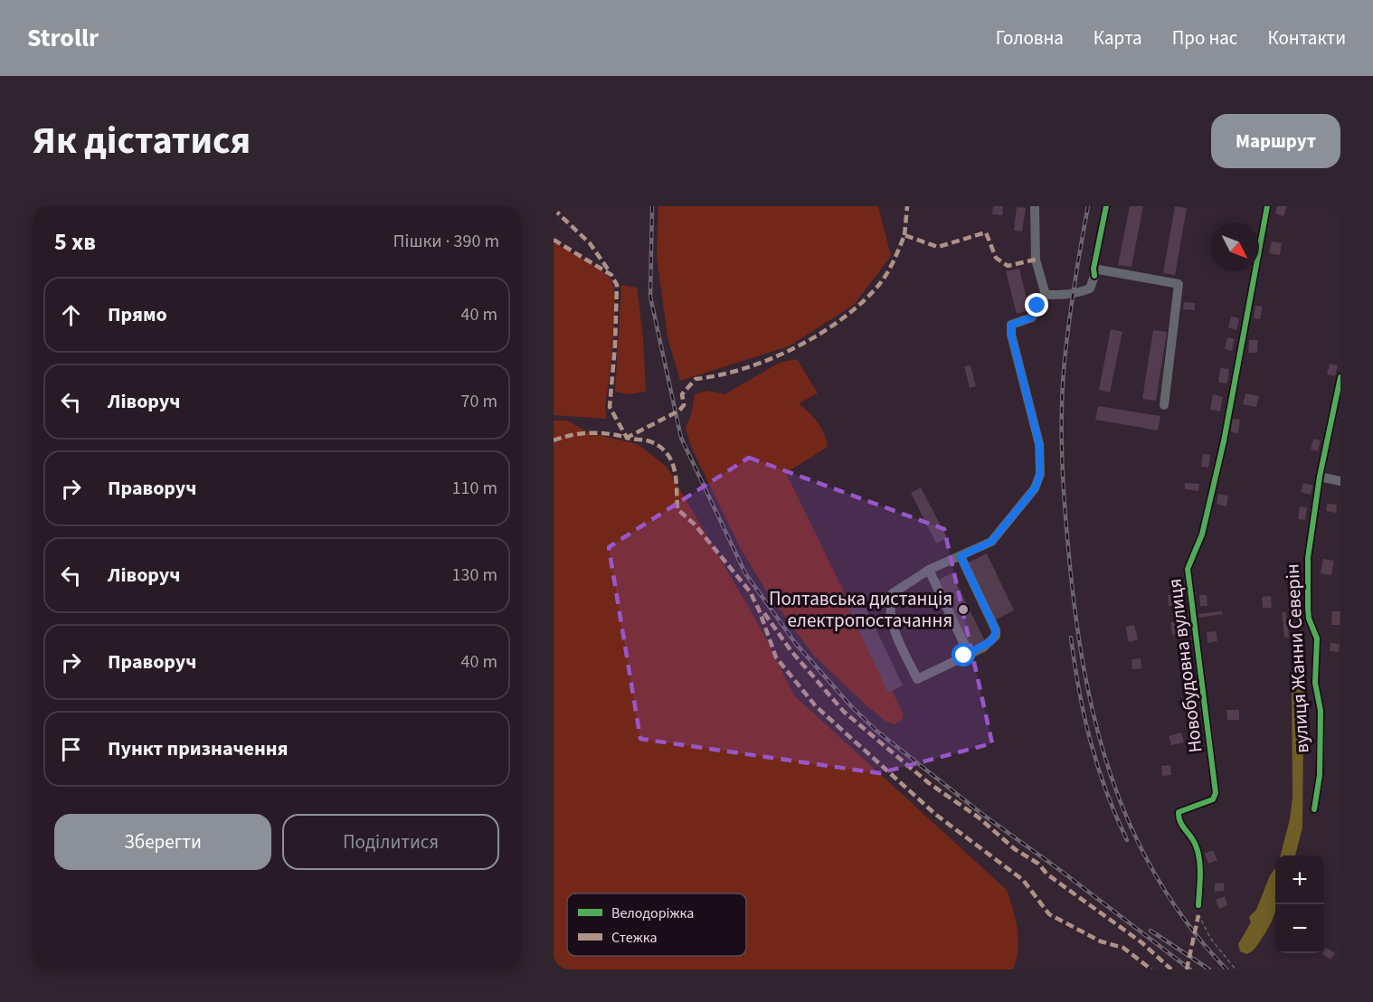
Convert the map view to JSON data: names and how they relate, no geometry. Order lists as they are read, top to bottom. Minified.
{"streets":{"street":["вулиця Жанни Северін","Новобудовна вулиця"]},"places":["Полтавська дистанція електропостачання"],"legend":["Велодоріжка","Стежка"],"north":"bottom right","page":{"header":"Strollr","nav":["Головна","Карта","Про нас","Контакти"],"title":"Як дістатися","buttons":["Маршрут",["Зберегти","Поділитися"]],"heading":["5 хв","Пішки · 390 m"],"list":[["Прямо","40 m"],["Ліворуч","70 m"],["Праворуч","110 m"],["Ліворуч","130 m"],["Праворуч","40 m"],"Пункт призначення"],"map_buttons":["+","−"]}}
